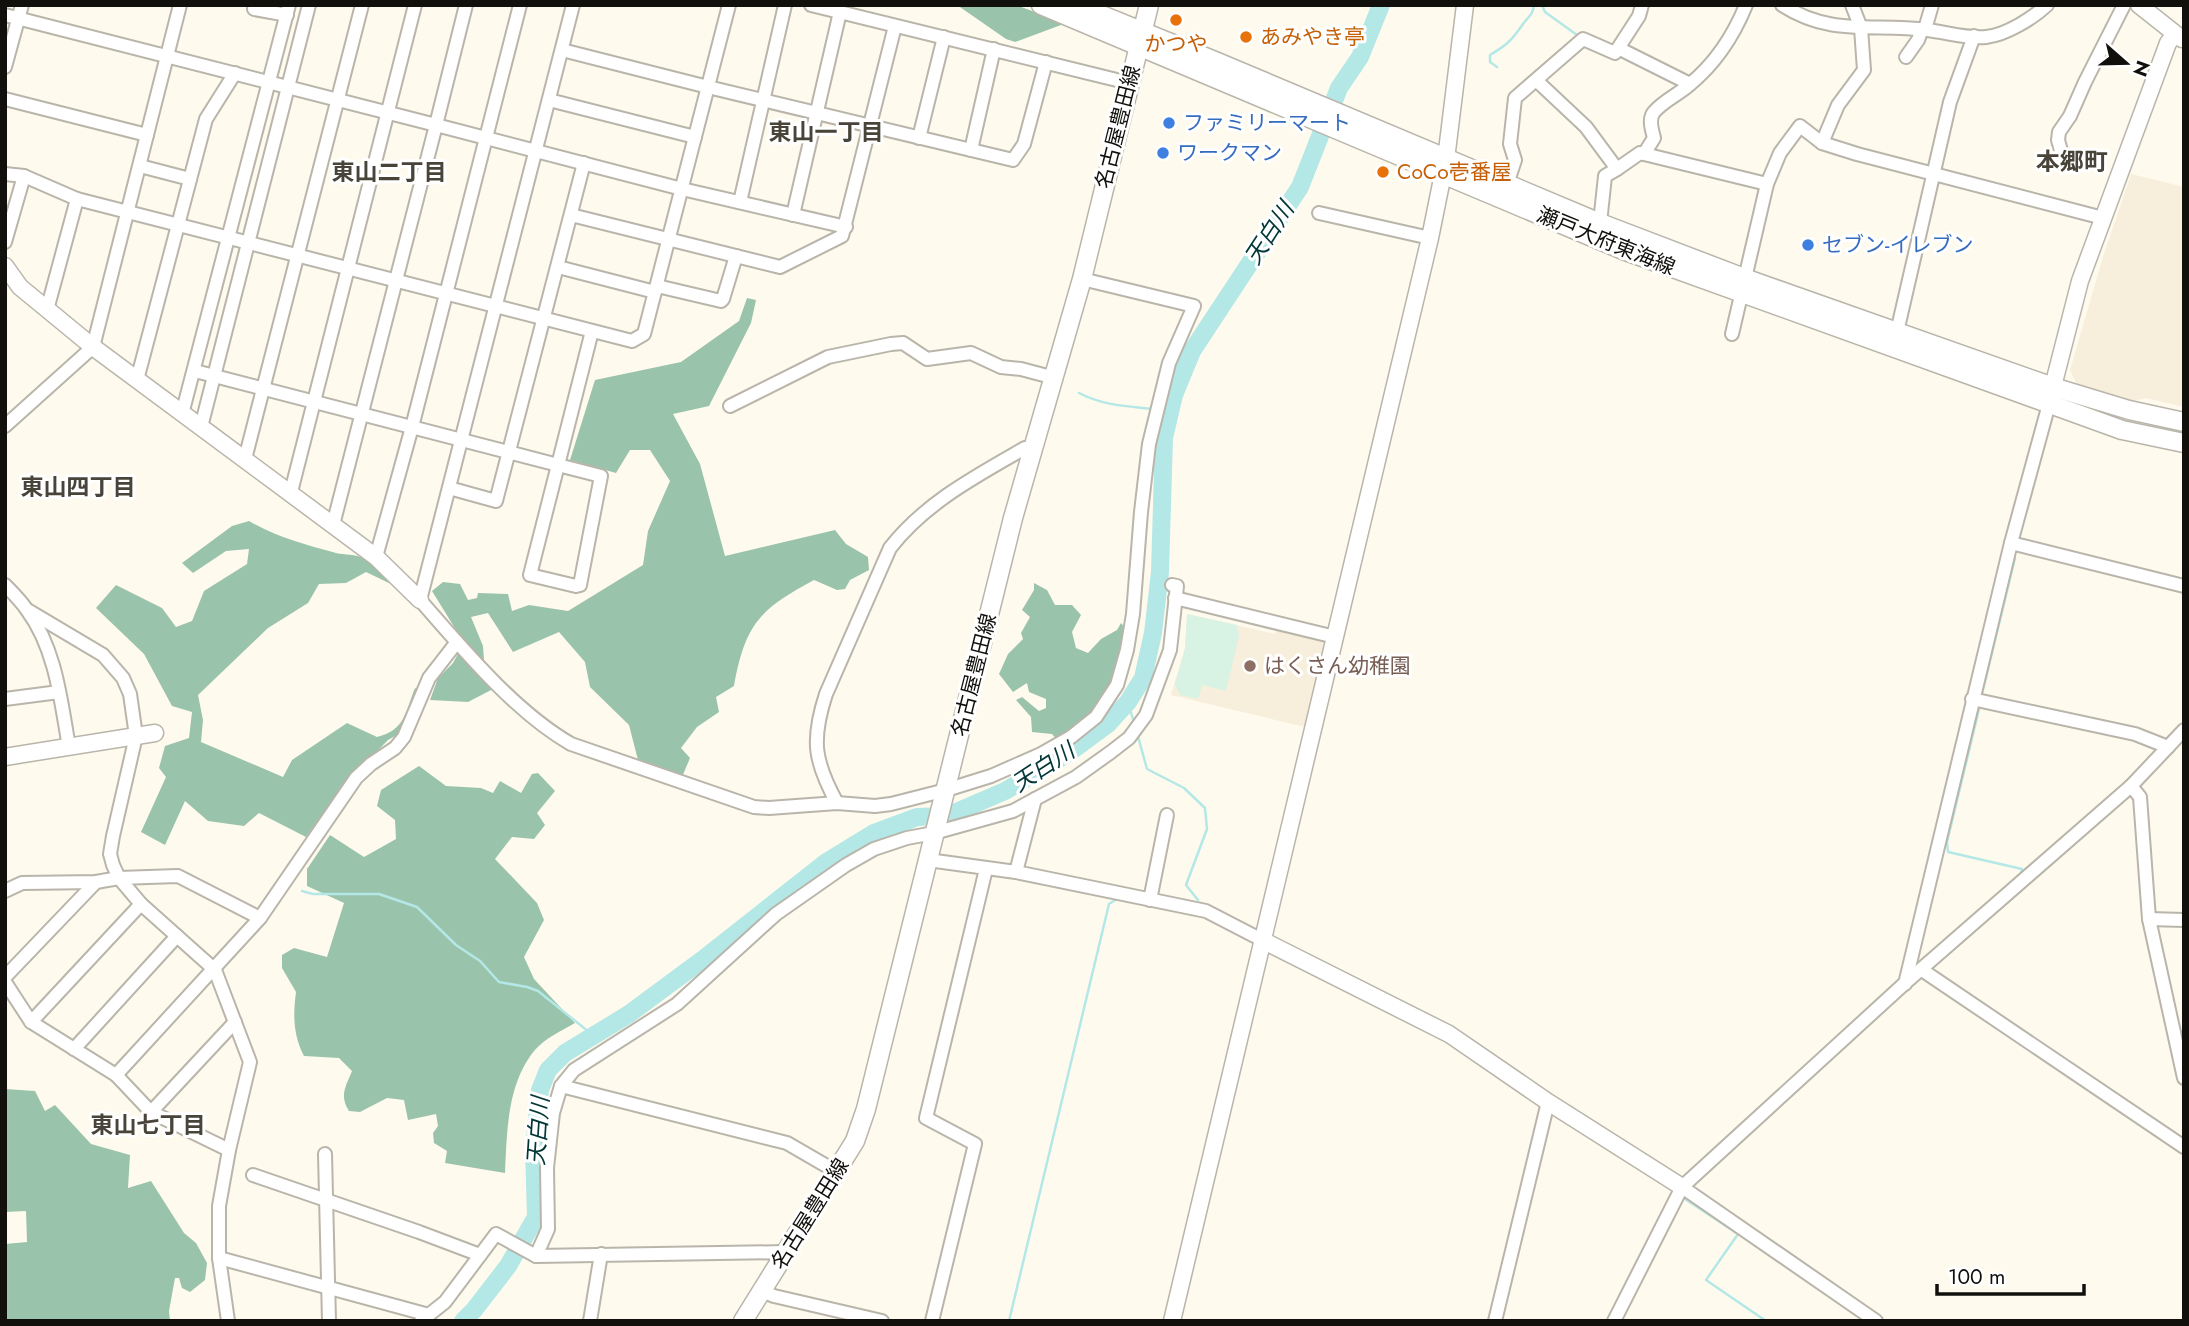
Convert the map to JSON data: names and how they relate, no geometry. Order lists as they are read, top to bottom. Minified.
{"streets":{"main road":["名古屋豊田線","瀬戸大府東海線"]},"crossings":[["名古屋豊田線","瀬戸大府東海線"]],"districts":["東山一丁目","本郷町","東山二丁目","東山四丁目","東山七丁目"],"water":["天白川"],"places":["かつや","あみやき亭","ファミリーマート","ワークマン","CoCo壱番屋","セブン-イレブン","はくさん幼稚園"],"scale_bar":"100 m","north":"right"}
